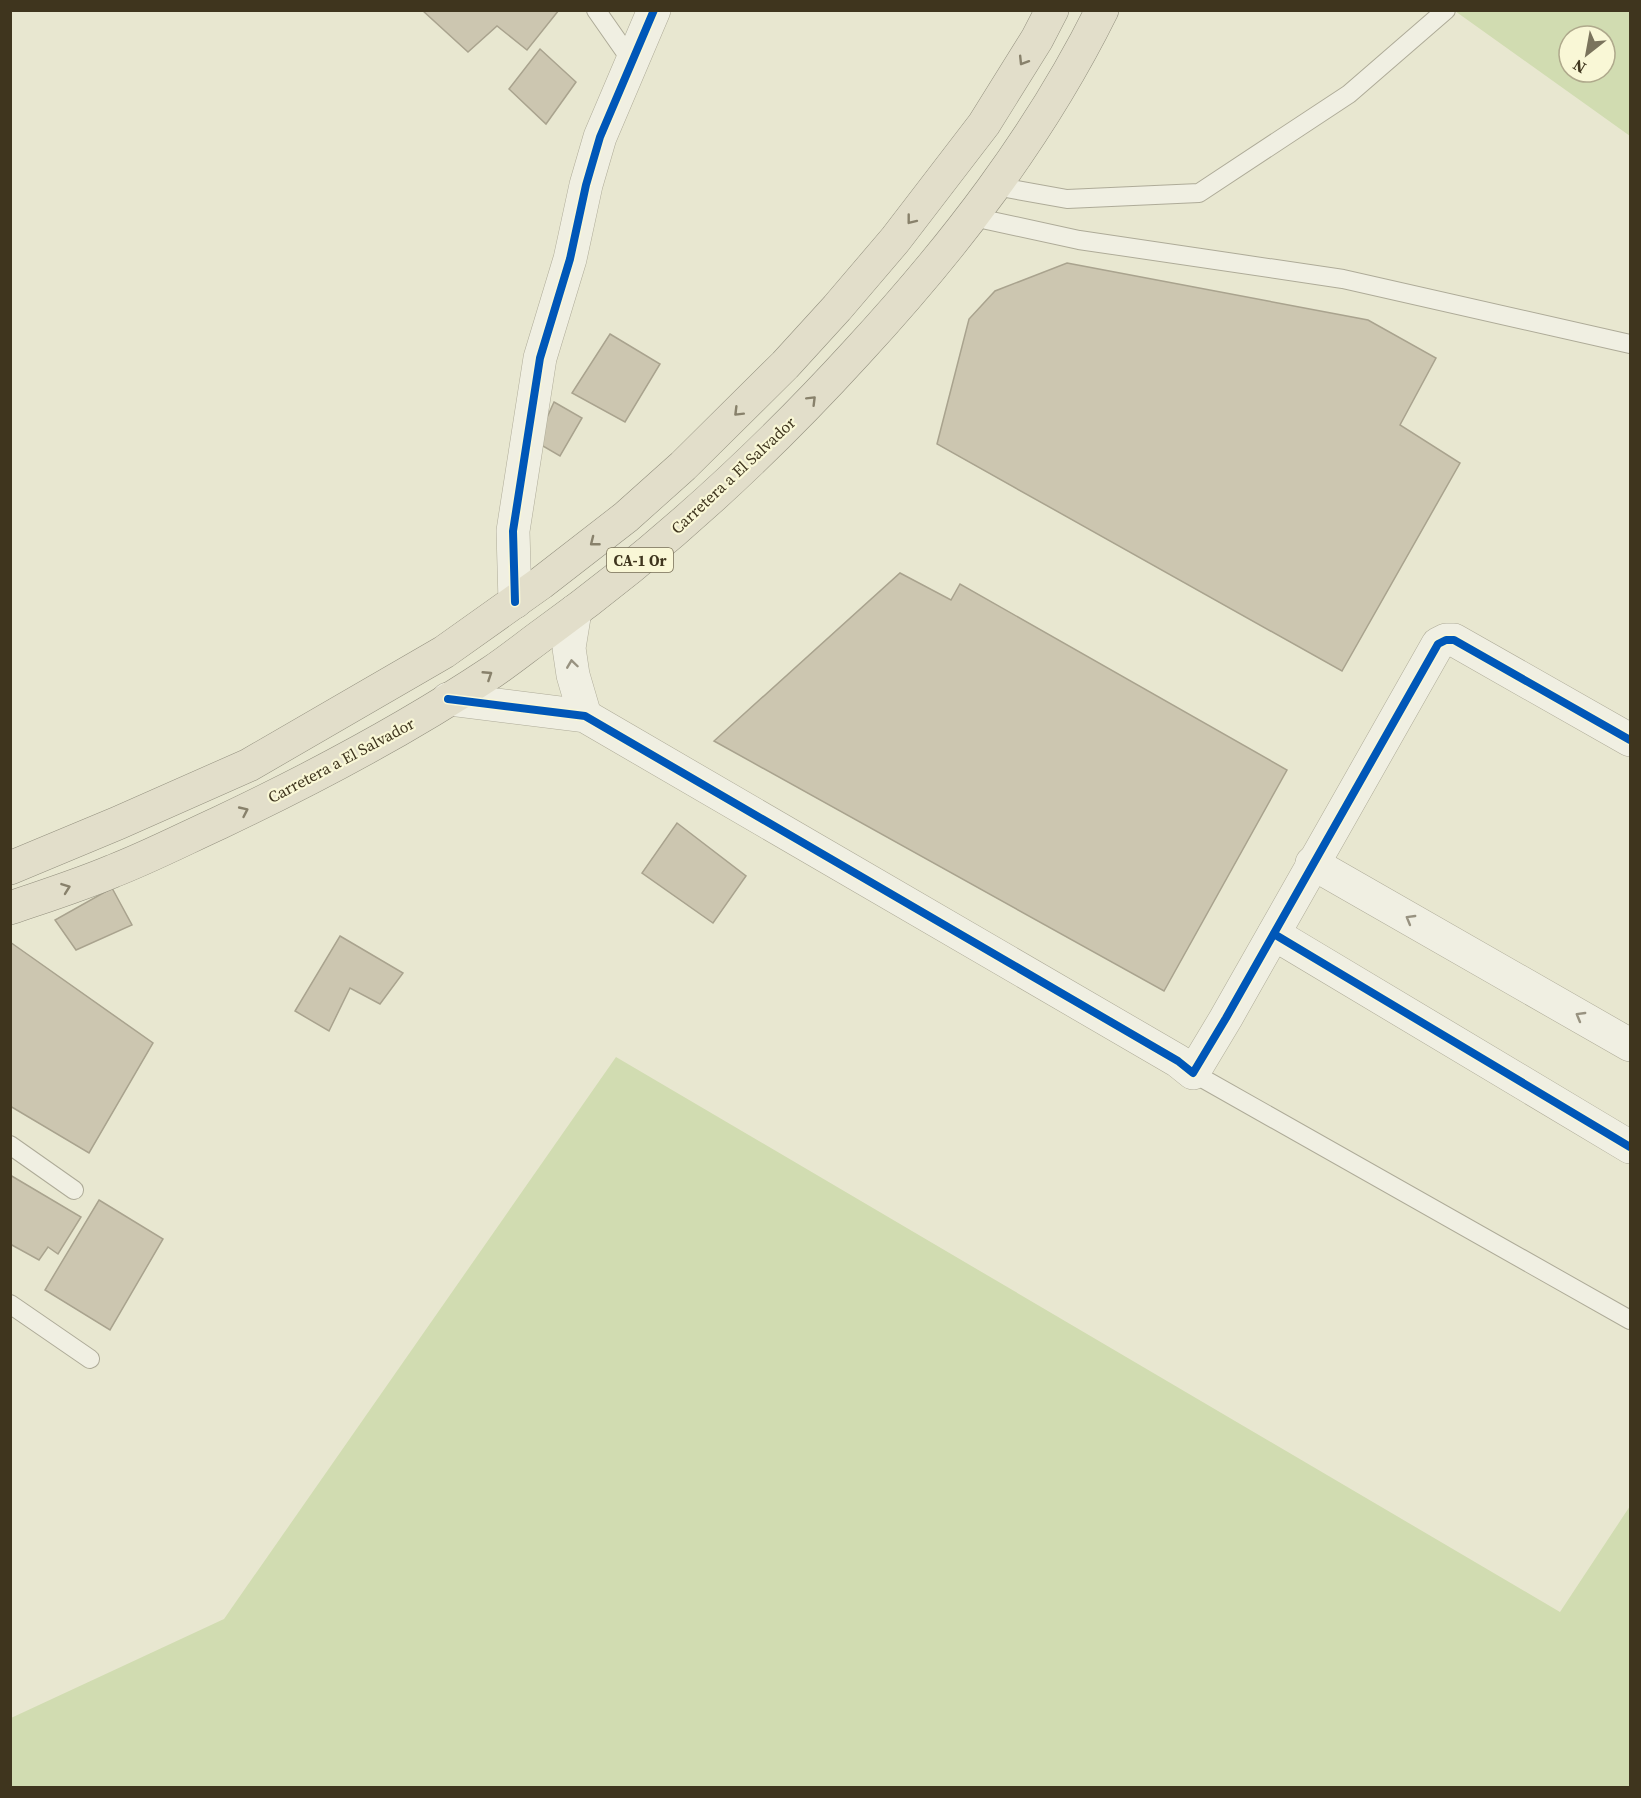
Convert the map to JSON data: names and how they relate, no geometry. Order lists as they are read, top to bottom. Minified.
{"streets":{"highway":["Carretera a El Salvador","CA-1 Or"]},"north":"bottom left"}
